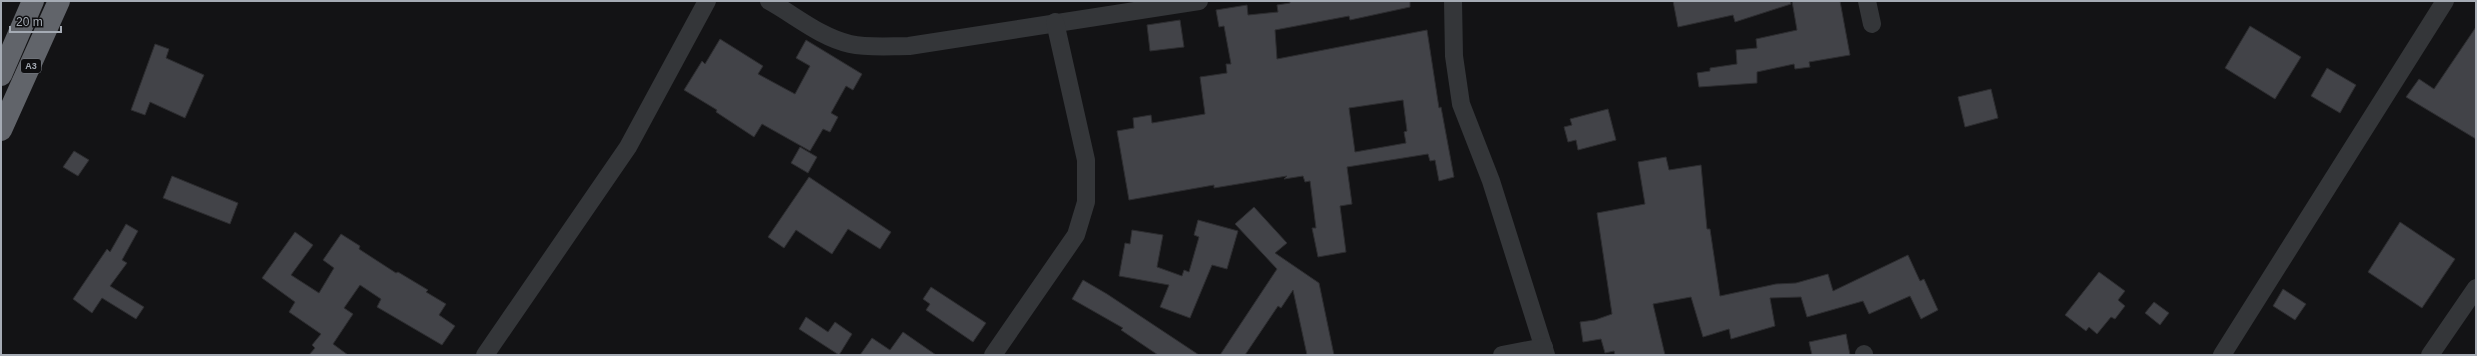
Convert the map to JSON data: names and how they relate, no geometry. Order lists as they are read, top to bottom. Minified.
{"streets":{"highway":["A3"]},"scale_bar":"20 m"}
